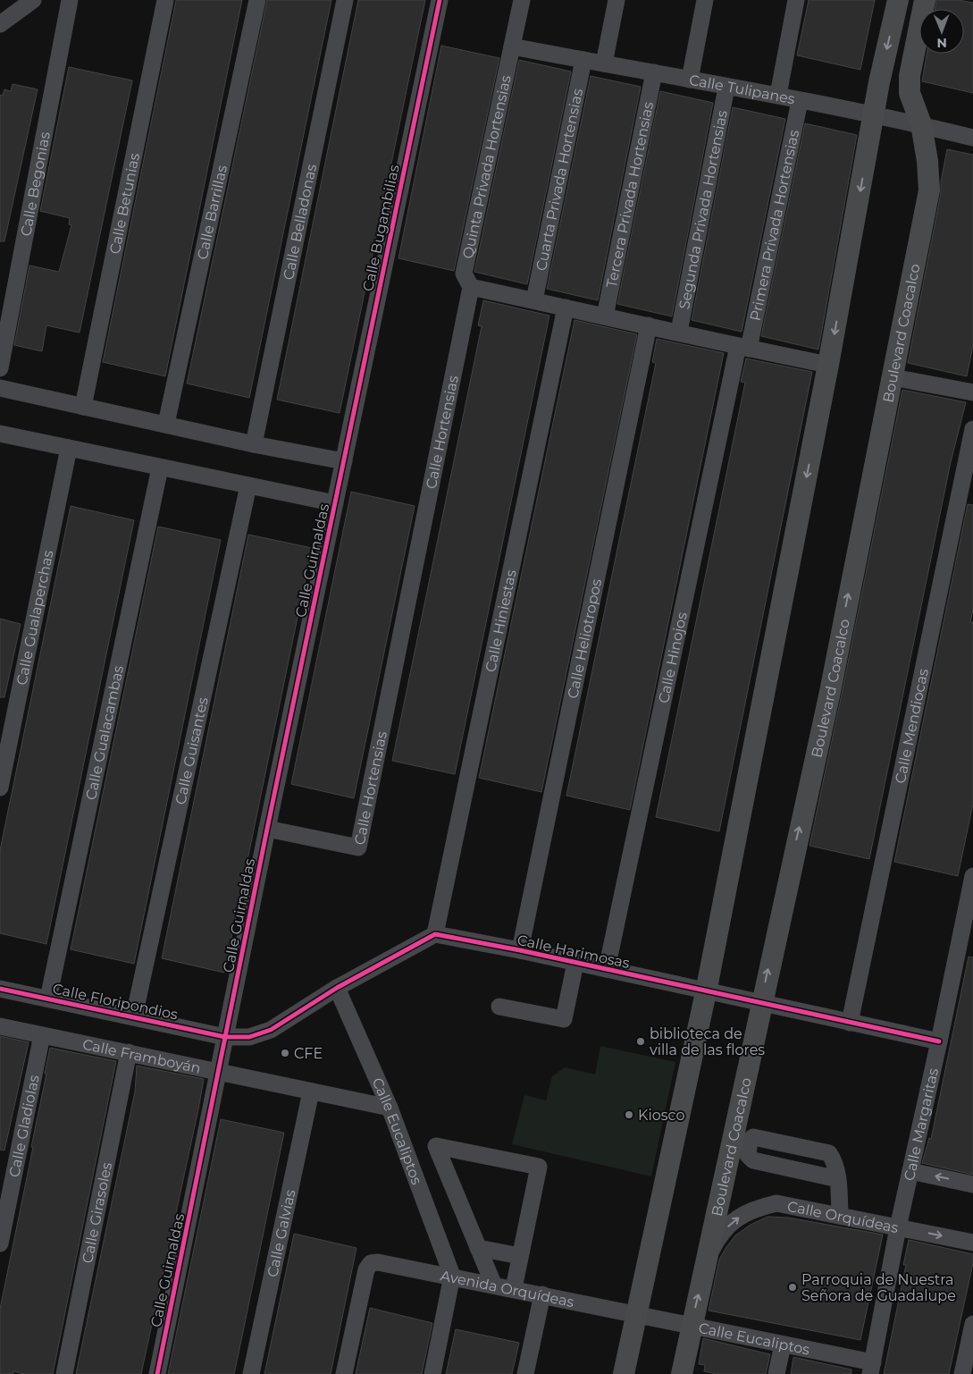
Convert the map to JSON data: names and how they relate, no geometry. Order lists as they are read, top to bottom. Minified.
{"streets":{"main road":["Boulevard Coacalco"],"street":["Calle Tulipanes","Quinta Privada Hortensias","Cuarta Privada Hortensias","Calle Begonias","Tercera Privada Hortensias","Calle Betunias","Segunda Privada Hortensias","Calle Barrillas","Calle Belladonas","Primera Privada Hortensias","Calle Bugambilias","Calle Hortensias","Calle Guirnaldas","Calle Gualaperchas","Calle Hiniestas","Calle Heliotropos","Calle Hinojos","Calle Mendiocas","Calle Gualacambas","Calle Guisantes","Calle Harimosas","Calle Floripondios","Calle Framboyán","Calle Margaritas","Calle Gladiolas","Calle Eucaliptos","Calle Girasoles","Calle Orquídeas","Calle Galvias","Avenida Orquídeas"]},"crossings":[["Calle Tulipanes","Quinta Privada Hortensias"],["Calle Tulipanes","Cuarta Privada Hortensias"],["Calle Tulipanes","Tercera Privada Hortensias"],["Calle Tulipanes","Segunda Privada Hortensias"],["Calle Tulipanes","Primera Privada Hortensias"],["Calle Tulipanes","Boulevard Coacalco"],["Quinta Privada Hortensias","Calle Hortensias"],["Primera Privada Hortensias","Calle Hinojos"],["Calle Bugambilias","Calle Guirnaldas"],["Boulevard Coacalco","Calle Harimosas"],["Boulevard Coacalco","Calle Eucaliptos"],["Boulevard Coacalco","Calle Orquídeas"],["Calle Hortensias","Calle Guirnaldas"],["Calle Guirnaldas","Calle Gualaperchas"],["Calle Guirnaldas","Calle Gualacambas"],["Calle Guirnaldas","Calle Guisantes"],["Calle Guirnaldas","Calle Floripondios"],["Calle Guirnaldas","Calle Framboyán"],["Calle Hiniestas","Calle Harimosas"],["Calle Heliotropos","Calle Harimosas"],["Calle Hinojos","Calle Harimosas"],["Calle Mendiocas","Calle Harimosas"],["Calle Gualacambas","Calle Floripondios"],["Calle Guisantes","Calle Floripondios"],["Calle Harimosas","Calle Margaritas"],["Calle Framboyán","Calle Gladiolas"],["Calle Framboyán","Calle Eucaliptos"],["Calle Framboyán","Calle Girasoles"],["Calle Framboyán","Calle Galvias"],["Calle Margaritas","Calle Eucaliptos"],["Calle Margaritas","Calle Orquídeas"],["Calle Eucaliptos","Avenida Orquídeas"]],"one_way":["Calle Orquídeas"],"places":["biblioteca de villa de las flores","CFE","Kiosco","Parroquia de Nuestra Señora de Guadalupe"],"north":"bottom"}
